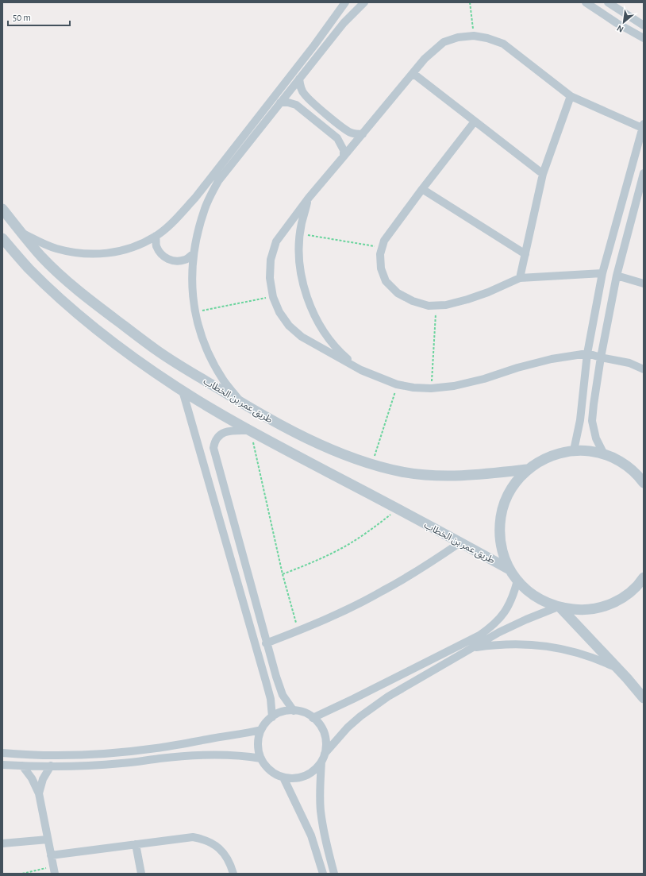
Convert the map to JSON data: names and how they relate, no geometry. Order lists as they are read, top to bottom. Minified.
{"streets":{"street":["طريق عمر بن الخطاب"]},"scale_bar":"50 m","north":"bottom left"}
